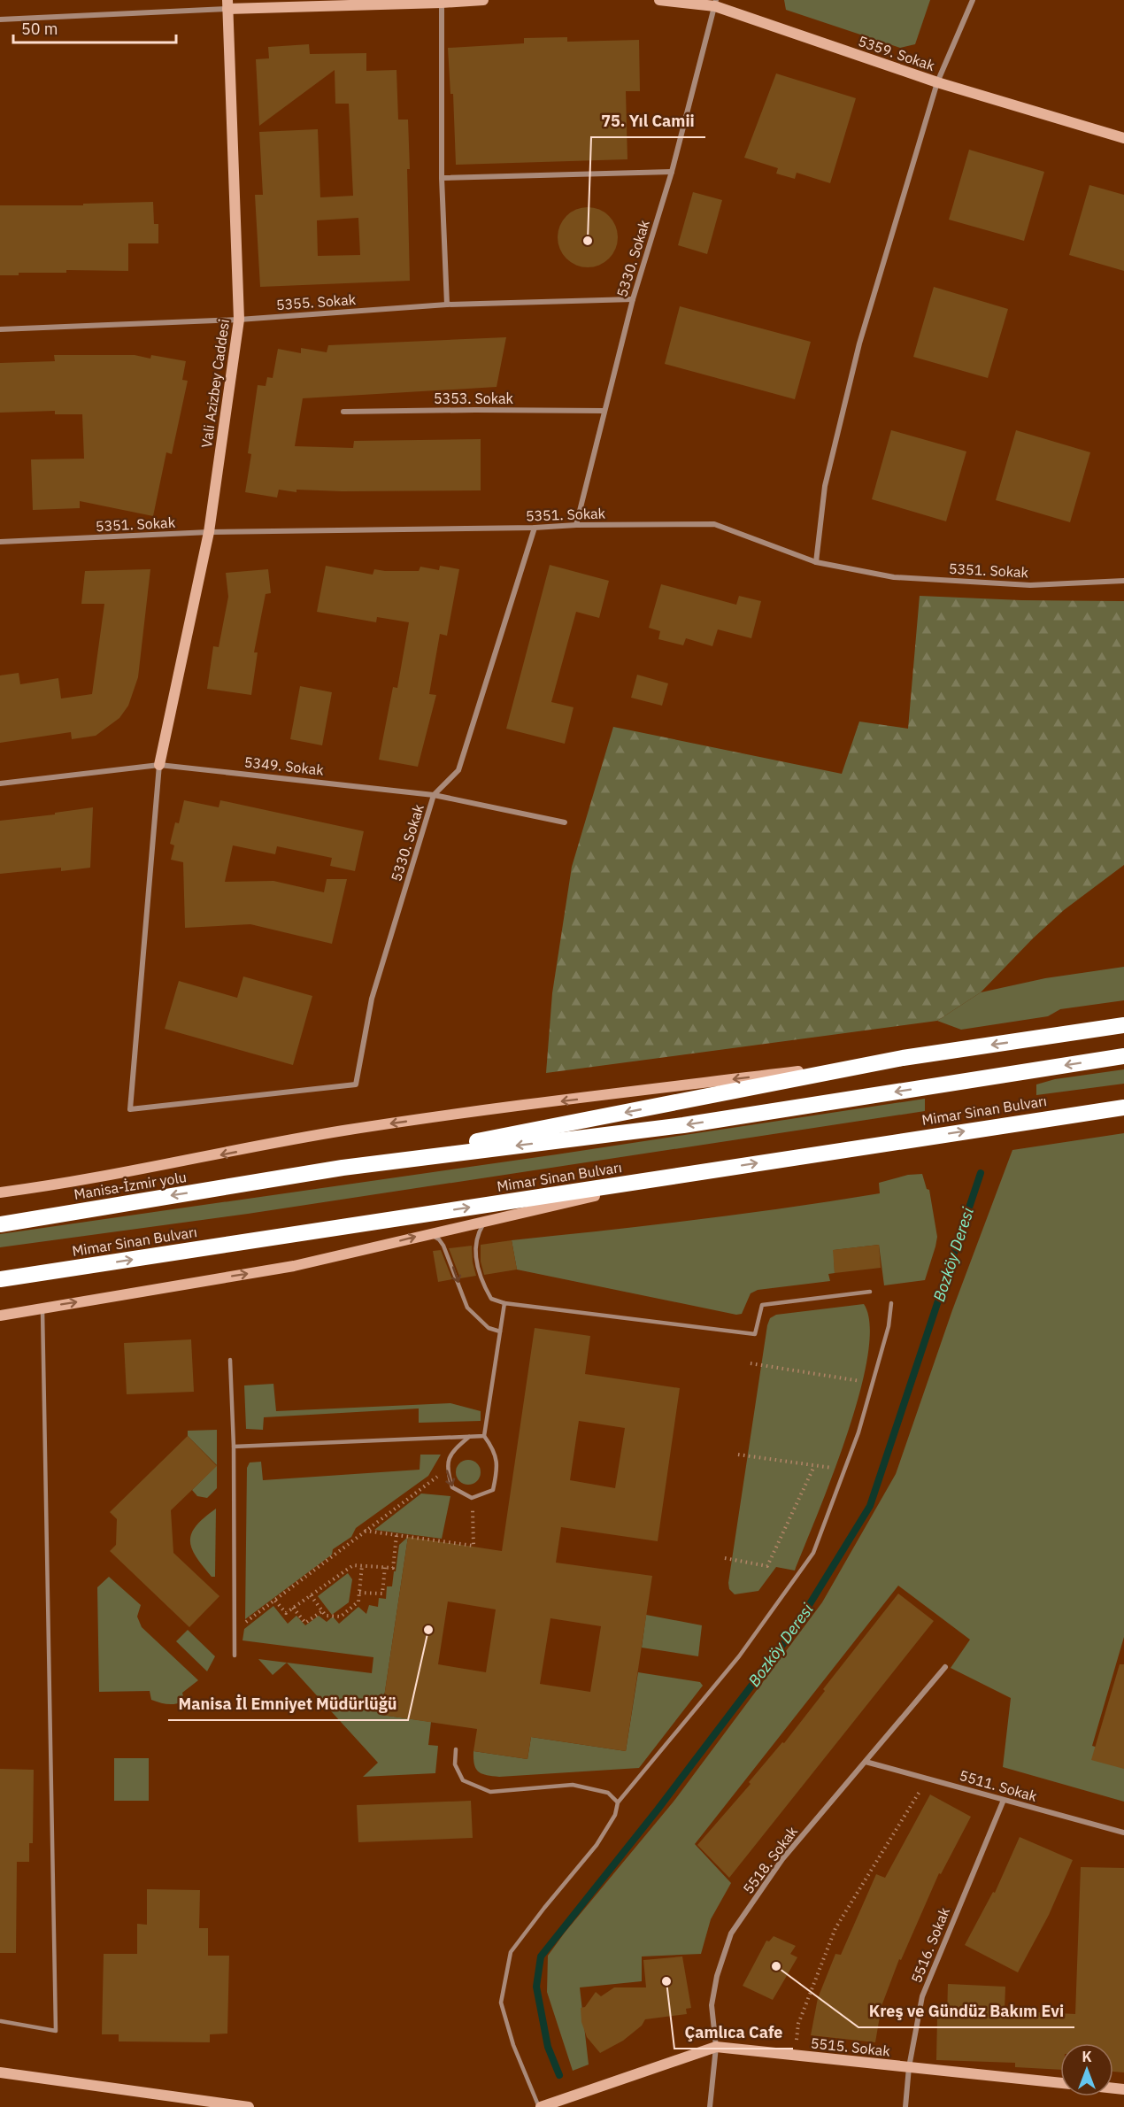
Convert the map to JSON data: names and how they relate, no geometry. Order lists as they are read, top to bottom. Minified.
{"streets":{"highway":["Mimar Sinan Bulvarı","Manisa-İzmir yolu"],"street":["5359. Sokak","5330. Sokak","5355. Sokak","Vali Azizbey Caddesi","5353. Sokak","5351. Sokak","5349. Sokak","5511. Sokak","5518. Sokak","5516. Sokak","5515. Sokak"]},"crossings":[["5359. Sokak","5330. Sokak"],["5330. Sokak","5355. Sokak"],["5330. Sokak","Vali Azizbey Caddesi"],["5330. Sokak","5353. Sokak"],["5330. Sokak","5351. Sokak"],["5330. Sokak","5349. Sokak"],["5355. Sokak","Vali Azizbey Caddesi"],["Vali Azizbey Caddesi","5351. Sokak"],["Vali Azizbey Caddesi","5349. Sokak"],["5511. Sokak","5518. Sokak"],["5511. Sokak","5516. Sokak"],["5518. Sokak","5515. Sokak"],["5516. Sokak","5515. Sokak"]],"one_way":["Manisa-İzmir yolu"],"water":["Bozköy Deresi"],"places":["75. Yıl Camii","Manisa İl Emniyet Müdürlüğü","Kreş ve Gündüz Bakım Evi","Çamlıca Cafe"],"scale_bar":"50 m","north":"top"}
